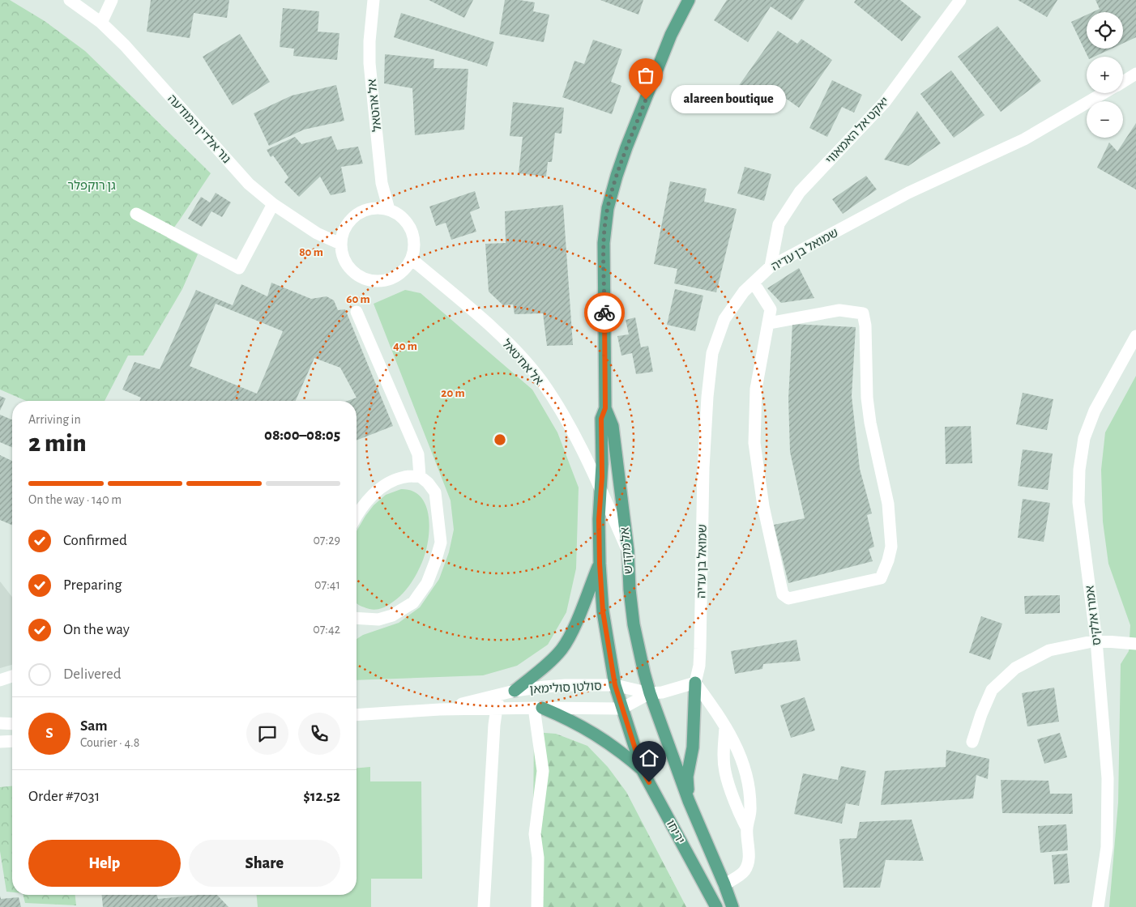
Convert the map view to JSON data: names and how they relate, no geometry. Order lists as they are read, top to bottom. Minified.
{"streets":{"main road":["אל מקדש","יריחו"],"street":["אל אהטאל","נור אלדין המודעה","יאקט אל האמאווי","שמואל בן עדיה","אל אח'טאל","אמרו אלקיס","סולטן סולימאן"]},"crossings":[["אל אהטאל","נור אלדין המודעה"],["אל אהטאל","אל אח'טאל"],["נור אלדין המודעה","אל אח'טאל"],["יאקט אל האמאווי","שמואל בן עדיה"],["אל אח'טאל","אל מקדש"],["אל מקדש","סולטן סולימאן"],["אל מקדש","יריחו"],["סולטן סולימאן","יריחו"]],"parks":["גן רוקפלר"],"places":["alareen boutique"],"page":{"map_buttons":["+","−"],"bubble":"alareen boutique","heading":["2 min","Arriving in","08:00–08:05"],"panel":["Sam","Courier · 4.8","Order #7031","$12.52"],"bar":"On the way · 140 m","list":[["Confirmed","07:29"],["Preparing","07:41"],["On the way","07:42"],"Delivered"],"round":"S","buttons":["Help","Share"]},"rings":["80 m","60 m","40 m","20 m"]}
